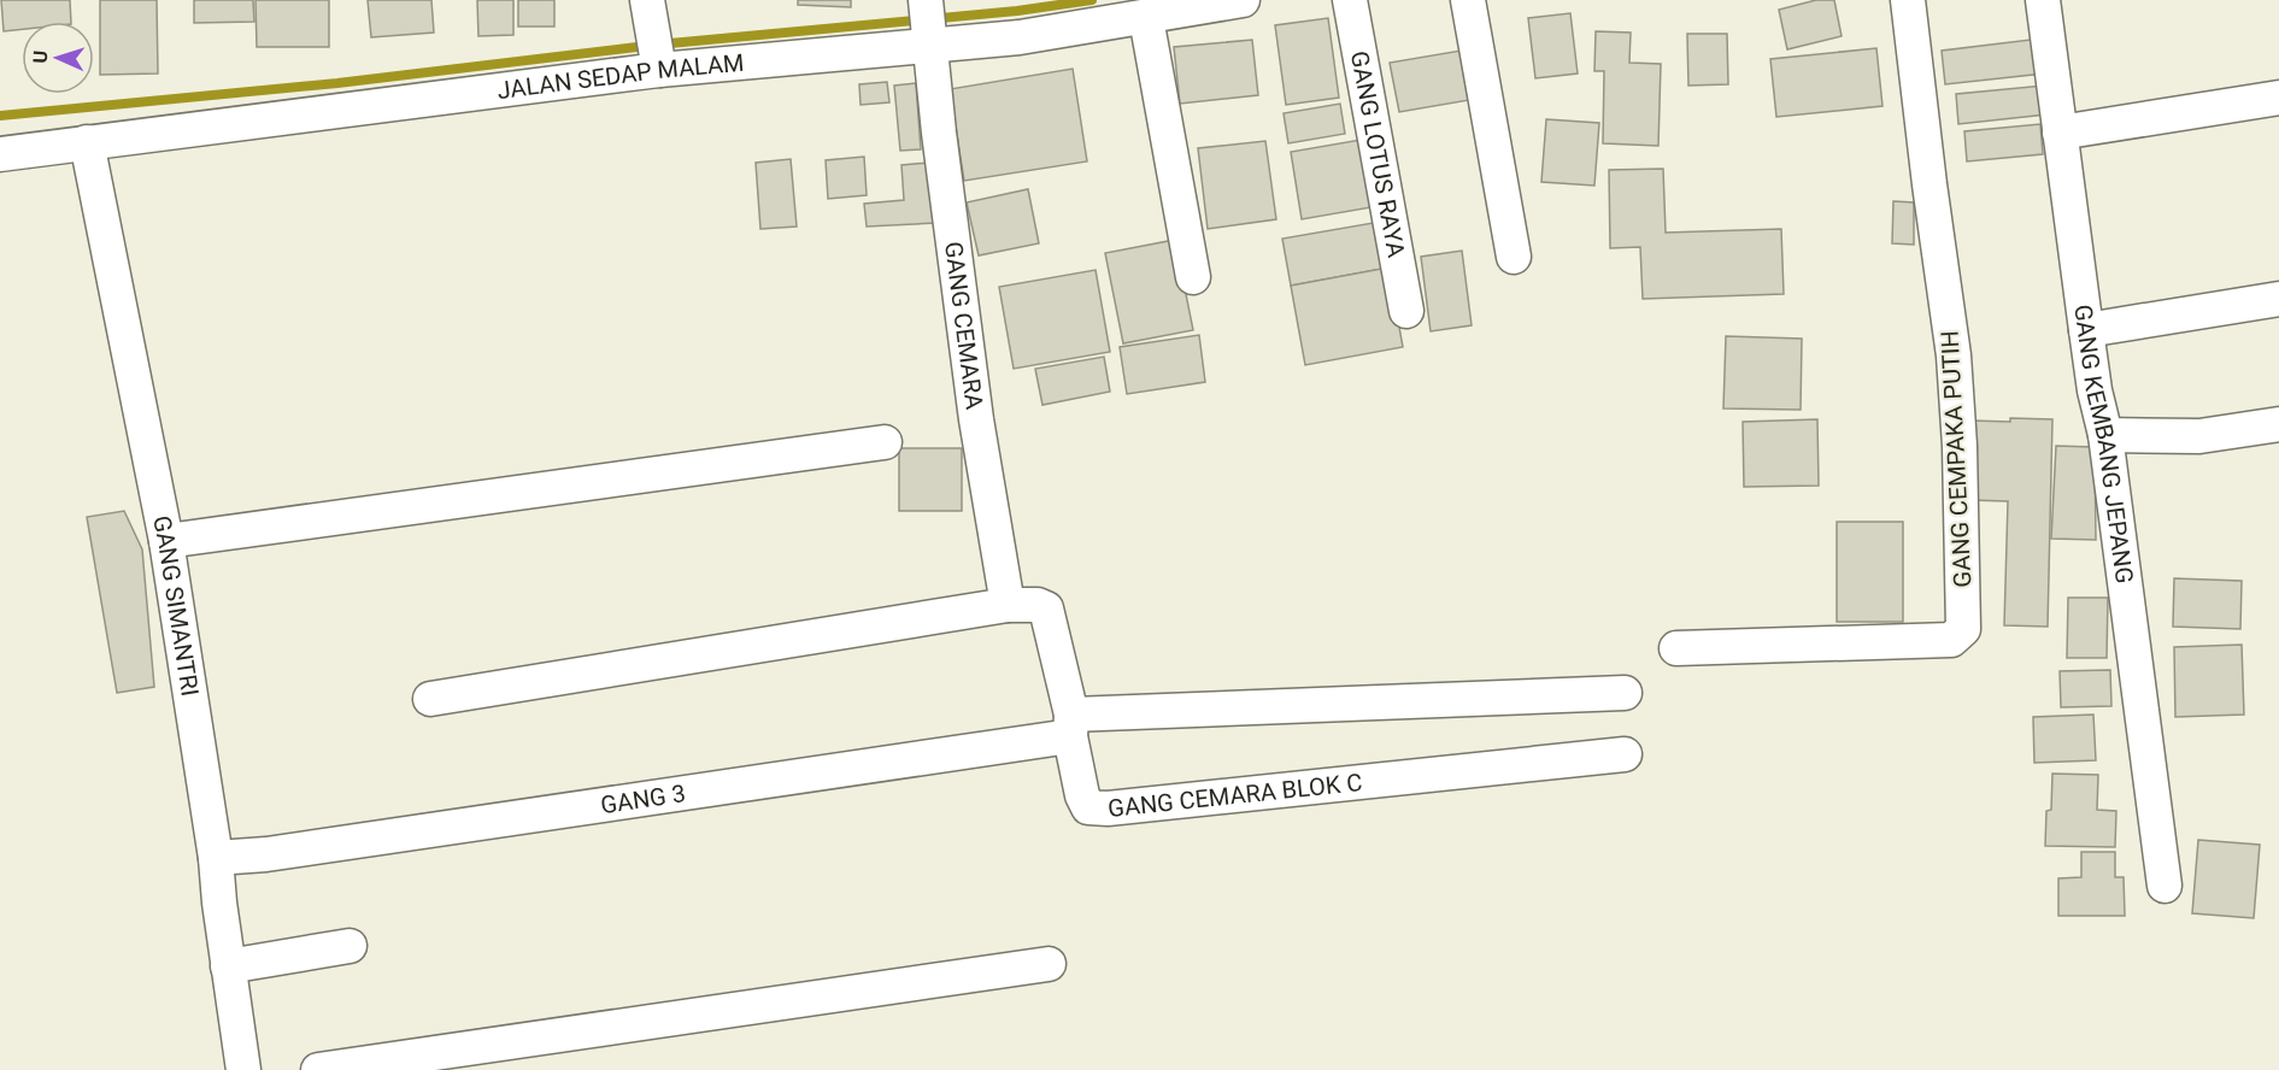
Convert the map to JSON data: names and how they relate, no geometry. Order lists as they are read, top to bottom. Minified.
{"streets":{"street":["JALAN SEDAP MALAM","GANG LOTUS RAYA","GANG CEMARA","GANG KEMBANG JEPANG","GANG CEMPAKA PUTIH","GANG SIMANTRI","GANG CEMARA BLOK C","GANG 3"]},"crossings":[["JALAN SEDAP MALAM","GANG CEMARA"],["JALAN SEDAP MALAM","GANG SIMANTRI"],["GANG CEMARA","GANG CEMARA BLOK C"],["GANG SIMANTRI","GANG 3"],["GANG CEMARA BLOK C","GANG 3"]],"north":"left"}
